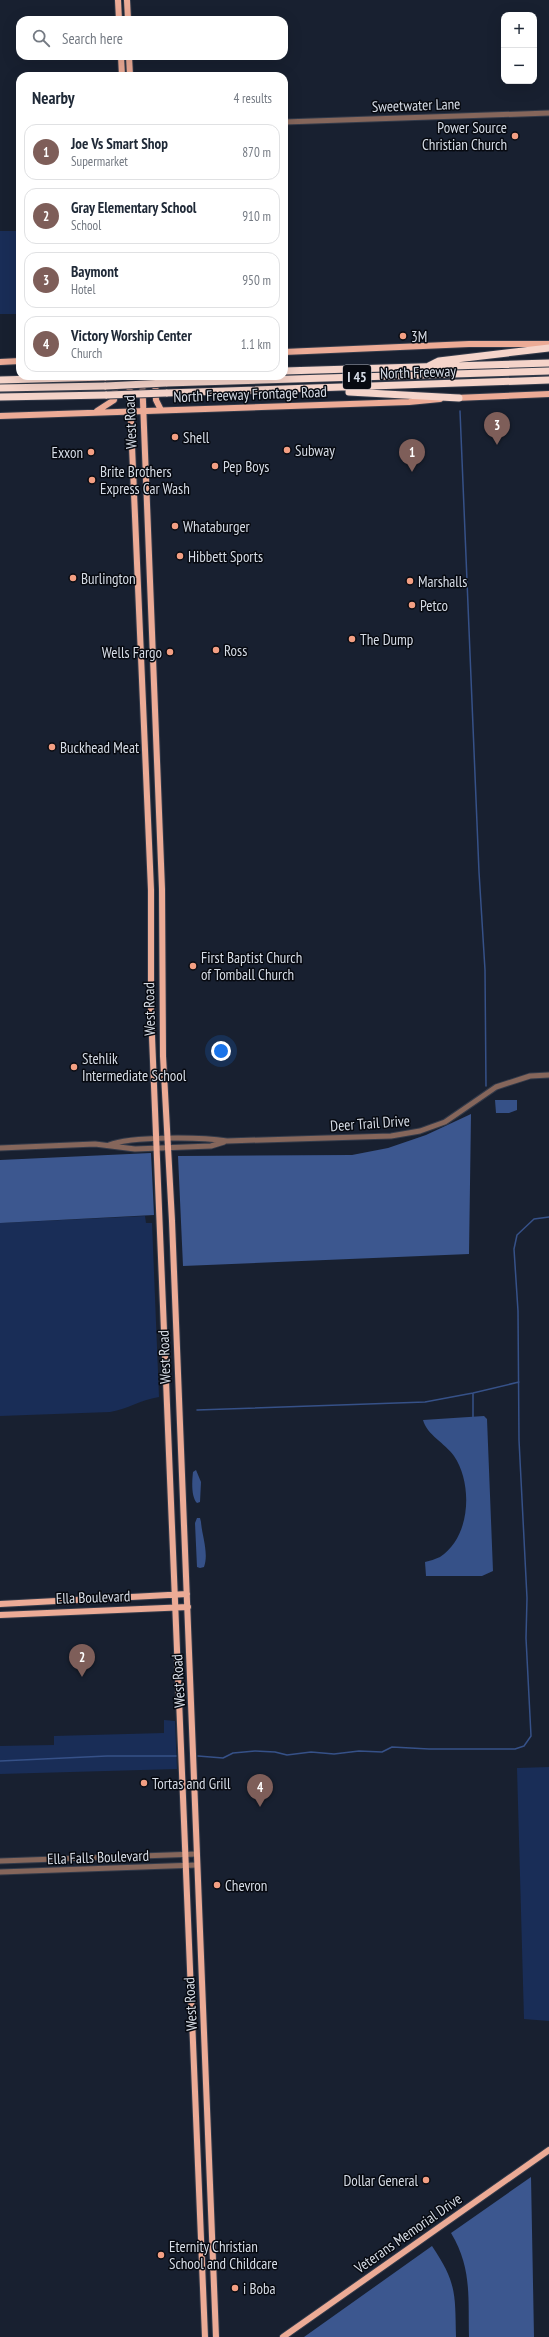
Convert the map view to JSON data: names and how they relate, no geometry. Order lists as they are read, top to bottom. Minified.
{"streets":{"highway":["North Freeway","I 45"],"main road":["North Freeway Frontage Road","West Road","Ella Boulevard","Veterans Memorial Drive"],"street":["Sweetwater Lane","Deer Trail Drive","Ella Falls Boulevard"]},"crossings":[["North Freeway Frontage Road","West Road"],["West Road","Deer Trail Drive"],["West Road","Ella Boulevard"],["West Road","Ella Falls Boulevard"]],"places":["Power Source Christian Church","3M","Shell","Subway","Exxon","Pep Boys","Brite Brothers Express Car Wash","Whataburger","Hibbett Sports","Burlington","Marshalls","Petco","The Dump","Ross","Wells Fargo","Buckhead Meat","First Baptist Church of Tomball Church","Stehlik Intermediate School","Tortas and Grill","Chevron","Dollar General","Eternity Christian School and Childcare","i Boba"],"page":{"map_buttons":["+","−"],"search":"Search here","heading":["Nearby","4 results"],"list":[{"mark":"1","name":"Joe Vs Smart Shop","note":"Supermarket","value":"870 m"},{"mark":"2","name":"Gray Elementary School","note":"School","value":"910 m"},{"mark":"3","name":"Baymont","note":"Hotel","value":"950 m"},{"mark":"4","name":"Victory Worship Center","note":"Church","value":"1.1 km"}],"pins":["3","1","2","4"]}}
